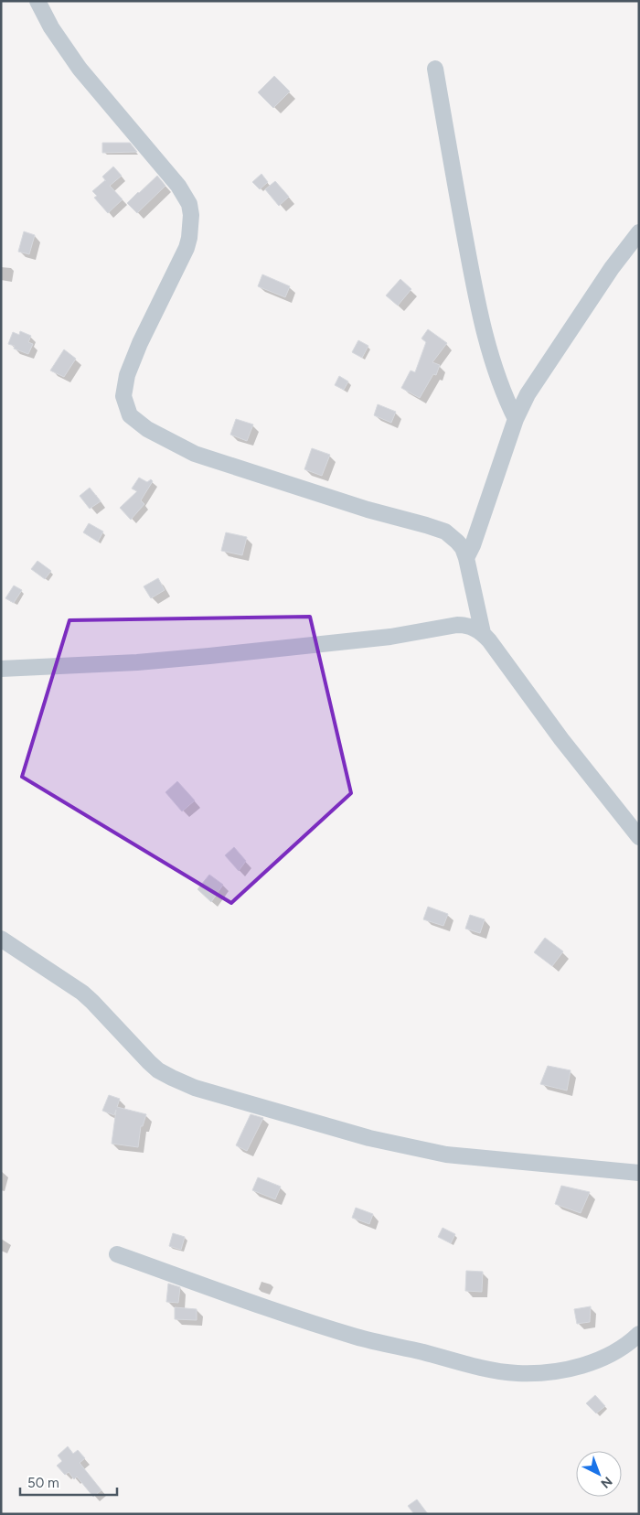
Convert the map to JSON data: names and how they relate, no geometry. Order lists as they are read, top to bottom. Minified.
{"scale_bar":"50 m","north":"bottom right"}
